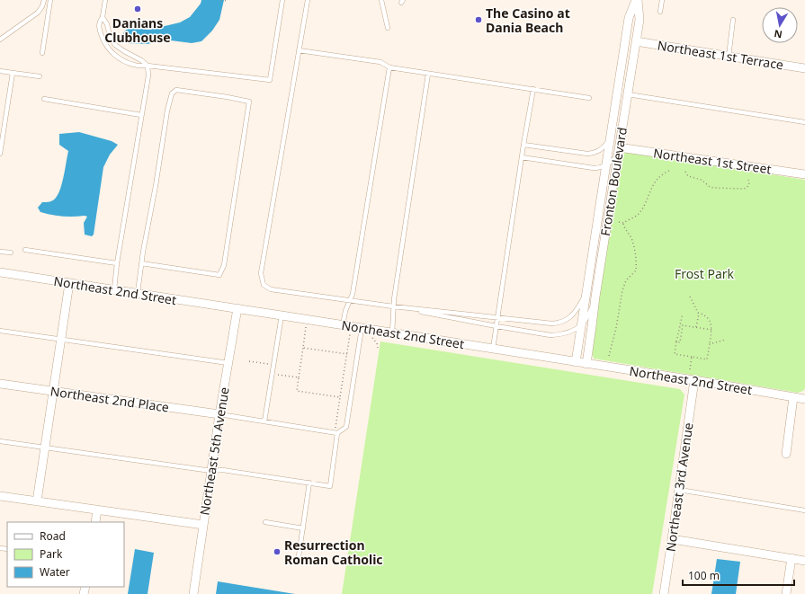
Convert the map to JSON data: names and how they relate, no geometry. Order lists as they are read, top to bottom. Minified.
{"streets":{"street":["Northeast 1st Terrace","Northeast 1st Street","Fronton Boulevard","Northeast 2nd Street","Northeast 2nd Place","Northeast 5th Avenue","Northeast 3rd Avenue"]},"crossings":[["Northeast 1st Terrace","Fronton Boulevard"],["Northeast 1st Street","Fronton Boulevard"],["Fronton Boulevard","Northeast 2nd Street"],["Northeast 2nd Street","Northeast 5th Avenue"],["Northeast 2nd Street","Northeast 3rd Avenue"],["Northeast 2nd Place","Northeast 5th Avenue"]],"parks":["Frost Park"],"places":["Danians Clubhouse","The Casino at Dania Beach","Resurrection Roman Catholic"],"legend":["Road","Park","Water"],"scale_bar":"100 m","north":"bottom"}
